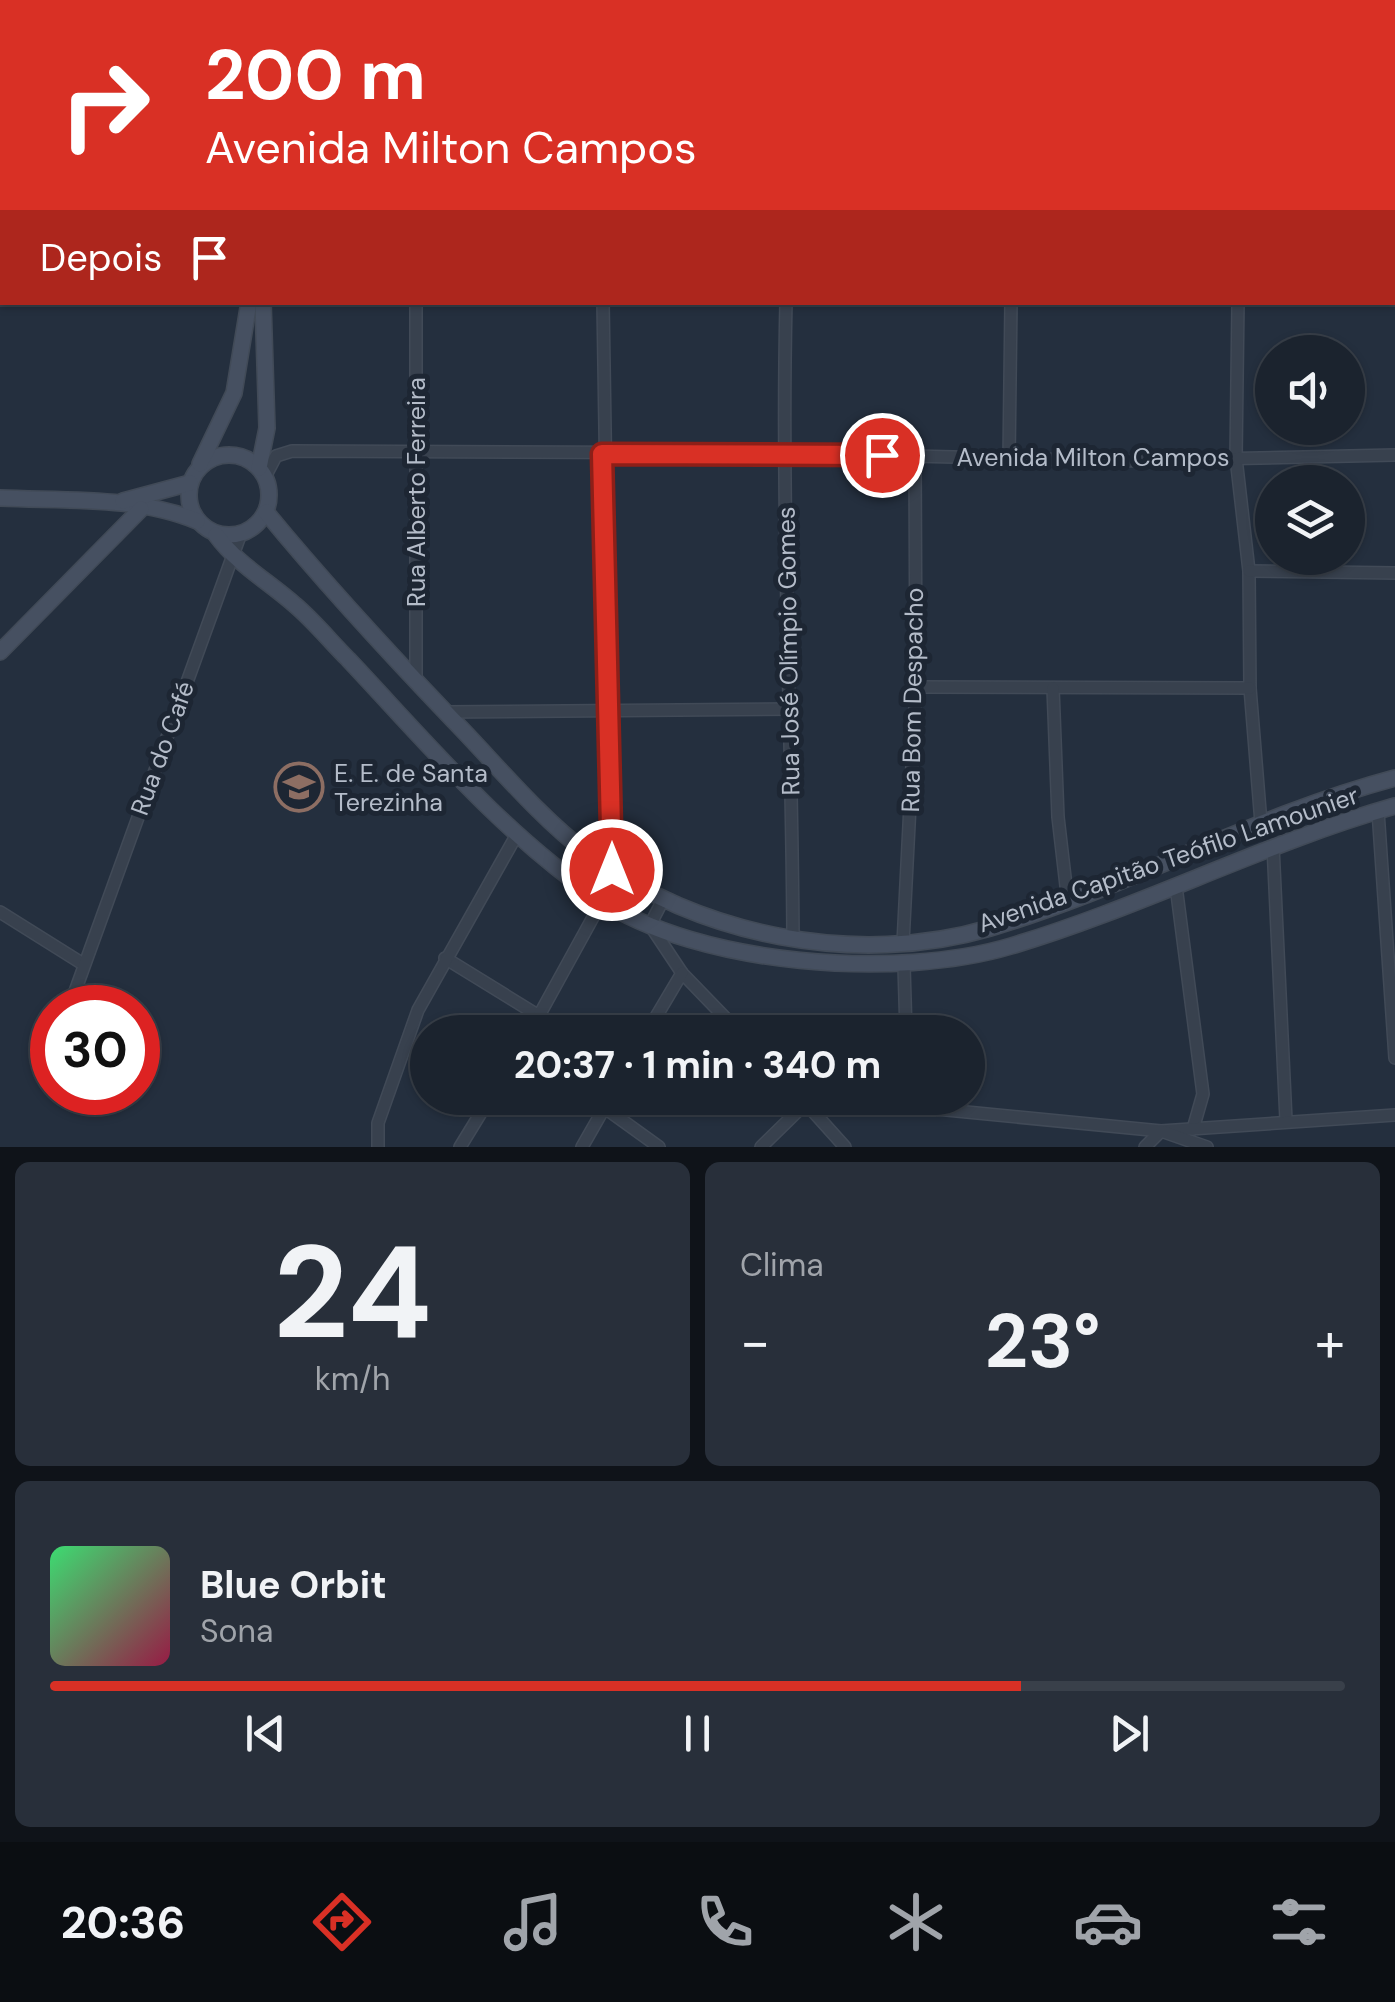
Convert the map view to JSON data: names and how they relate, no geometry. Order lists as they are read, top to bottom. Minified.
{"streets":{"main road":["Avenida Capitão Teófilo Lamounier"],"street":["Avenida Milton Campos","Rua Alberto Ferreira","Rua José Olímpio Gomes","Rua Bom Despacho","Rua do Café"]},"crossings":[["Avenida Milton Campos","Rua Alberto Ferreira"],["Avenida Milton Campos","Rua José Olímpio Gomes"],["Avenida Milton Campos","Rua Bom Despacho"],["Avenida Milton Campos","Rua do Café"],["Avenida Milton Campos","Avenida Capitão Teófilo Lamounier"],["Rua Alberto Ferreira","Avenida Capitão Teófilo Lamounier"],["Rua José Olímpio Gomes","Avenida Capitão Teófilo Lamounier"],["Rua Bom Despacho","Avenida Capitão Teófilo Lamounier"],["Rua do Café","Avenida Capitão Teófilo Lamounier"]],"places":{"school or university":["E. E. de Santa Terezinha"]},"page":{"turn":["200 m","Avenida Milton Campos"],"then":"Depois","limit":"30","trip":"20:37 · 1 min · 340 m","tile":[["24","km/h"],"Clima"],"heat":["−","23°","+"],"song":["Blue Orbit","Sona"],"tabs":"20:36"}}
